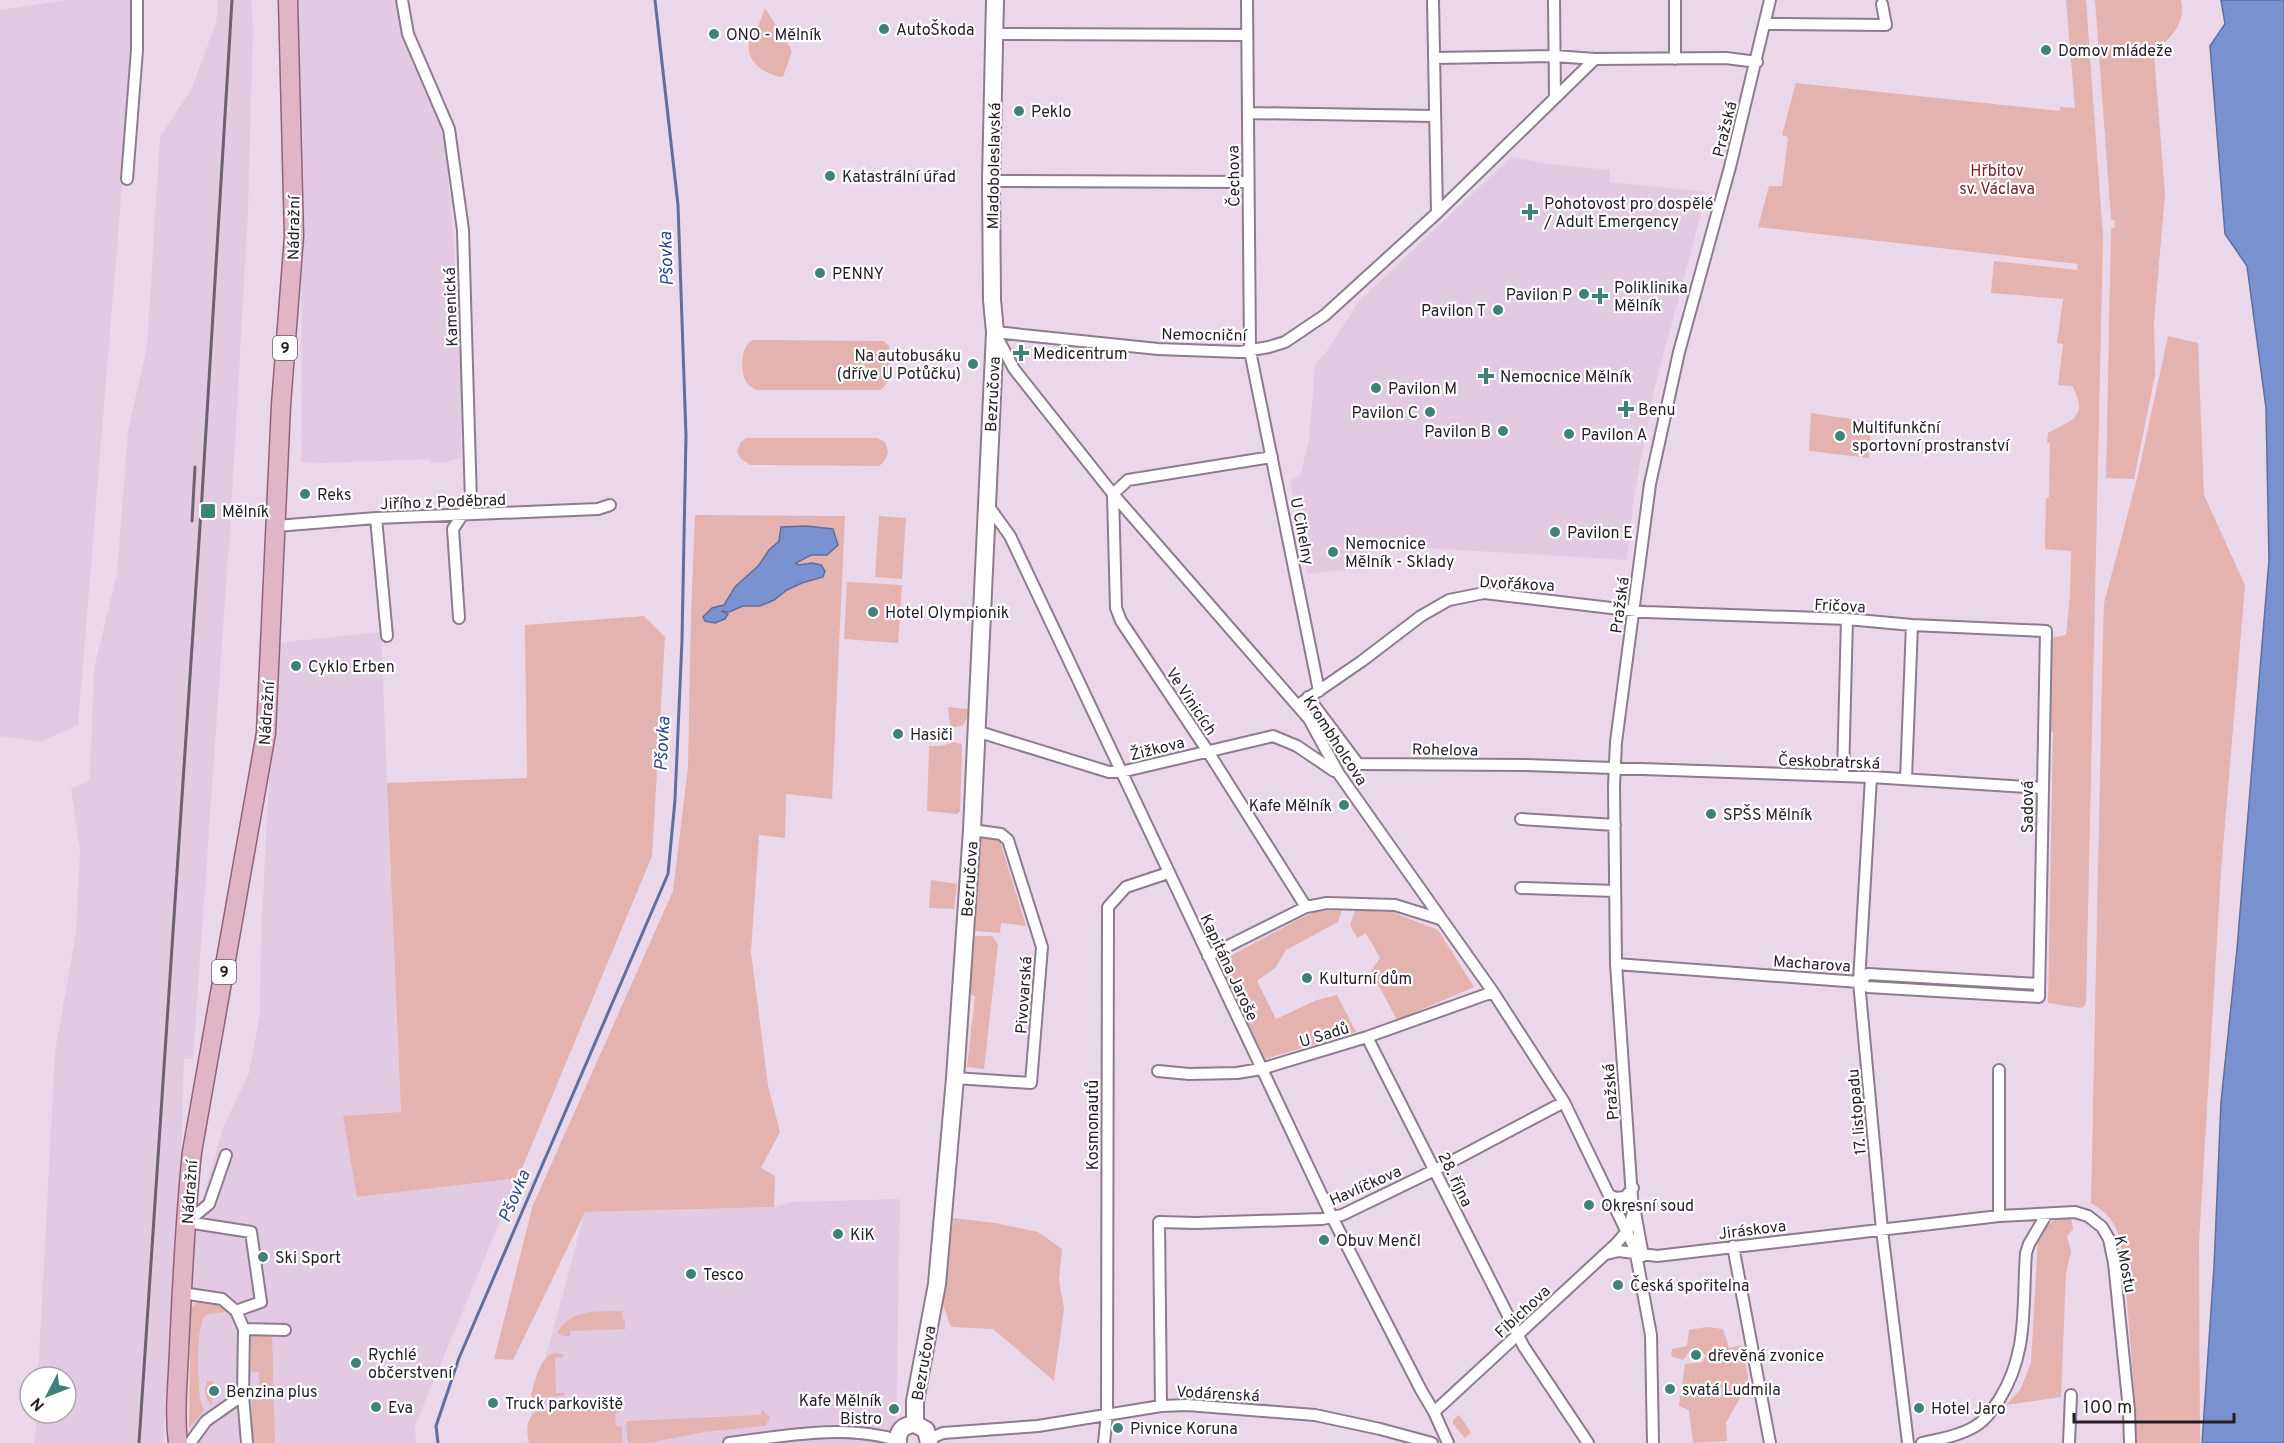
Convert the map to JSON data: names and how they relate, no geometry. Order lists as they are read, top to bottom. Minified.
{"streets":{"main road":["Nádražní","9"],"street":["Pražská","Mladoboleslavská","Čechova","Kamenická","Nemocniční","Bezručova","Jiřího z Poděbrad","U Cihelny","Dvořákova","Fričova","Ve Vinicích","Krombholcova","Žižkova","Rohelova","Českobratrská","Sadová","Macharova","Kapitána Jaroše","Pivovarská","U Sadů","17. listopadu","Kosmonautů","28. října","Havlíčkova","Jiráskova","K Mostu","Fibichova","Vodárenská"]},"crossings":[["Pražská","Dvořákova"],["Pražská","Fričova"],["Pražská","Krombholcova"],["Pražská","Rohelova"],["Pražská","Českobratrská"],["Pražská","Macharova"],["Pražská","Jiráskova"],["Pražská","Fibichova"],["Mladoboleslavská","Nemocniční"],["Mladoboleslavská","Bezručova"],["Mladoboleslavská","Krombholcova"],["Čechova","Nemocniční"],["Čechova","U Cihelny"],["Nádražní","Jiřího z Poděbrad"],["Kamenická","Jiřího z Poděbrad"],["Nemocniční","Bezručova"],["Nemocniční","U Cihelny"],["Nemocniční","Krombholcova"],["Bezručova","Krombholcova"],["Bezručova","Žižkova"],["Bezručova","Kapitána Jaroše"],["Bezručova","Pivovarská"],["Bezručova","Vodárenská"],["U Cihelny","Dvořákova"],["Dvořákova","Fričova"],["Fričova","Sadová"],["Ve Vinicích","Krombholcova"],["Ve Vinicích","Žižkova"],["Krombholcova","Žižkova"],["Krombholcova","U Sadů"],["Krombholcova","Havlíčkova"],["Krombholcova","Fibichova"],["Žižkova","Kapitána Jaroše"],["Rohelova","Českobratrská"],["Českobratrská","Sadová"],["Českobratrská","17. listopadu"],["Sadová","Macharova"],["Sadová","17. listopadu"],["Macharova","17. listopadu"],["Kapitána Jaroše","U Sadů"],["Kapitána Jaroše","Kosmonautů"],["Kapitána Jaroše","Havlíčkova"],["Kapitána Jaroše","Fibichova"],["U Sadů","28. října"],["17. listopadu","Jiráskova"],["Kosmonautů","Vodárenská"],["28. října","Havlíčkova"],["28. října","Fibichova"],["Havlíčkova","Vodárenská"],["Jiráskova","K Mostu"]],"water":["Pšovka"],"parks":["Hřbitov sv. Václava"],"places":{"other":["AutoŠkoda","ONO - Mělník","Domov mládeže","Peklo","Katastrální úřad","PENNY","Pavilon P","Pavilon T","Na autobusáku (dříve U Potůčku)","Pavilon M","Pavilon C","Pavilon B","Pavilon A","Multifunkční sportovní prostranství","Reks","Pavilon E","Nemocnice Mělník - Sklady","Hotel Olympionik","Cyklo Erben","Hasiči","Kafe Mělník","SPŠS Mělník","Kulturní dům","Okresní soud","KiK","Obuv Menčl","Ski Sport","Tesco","Česká spořitelna","dřevěná zvonice","Rychlé občerstvení","svatá Ludmila","Benzina plus","Truck parkoviště","Eva","Hotel Jaro","Kafe Mělník Bistro","Pivnice Koruna"],"health":["Pohotovost pro dospělé / Adult Emergency","Poliklinika Mělník","Medicentrum","Nemocnice Mělník","Benu"],"transit":["Mělník"]},"scale_bar":"100 m","north":"bottom left"}
